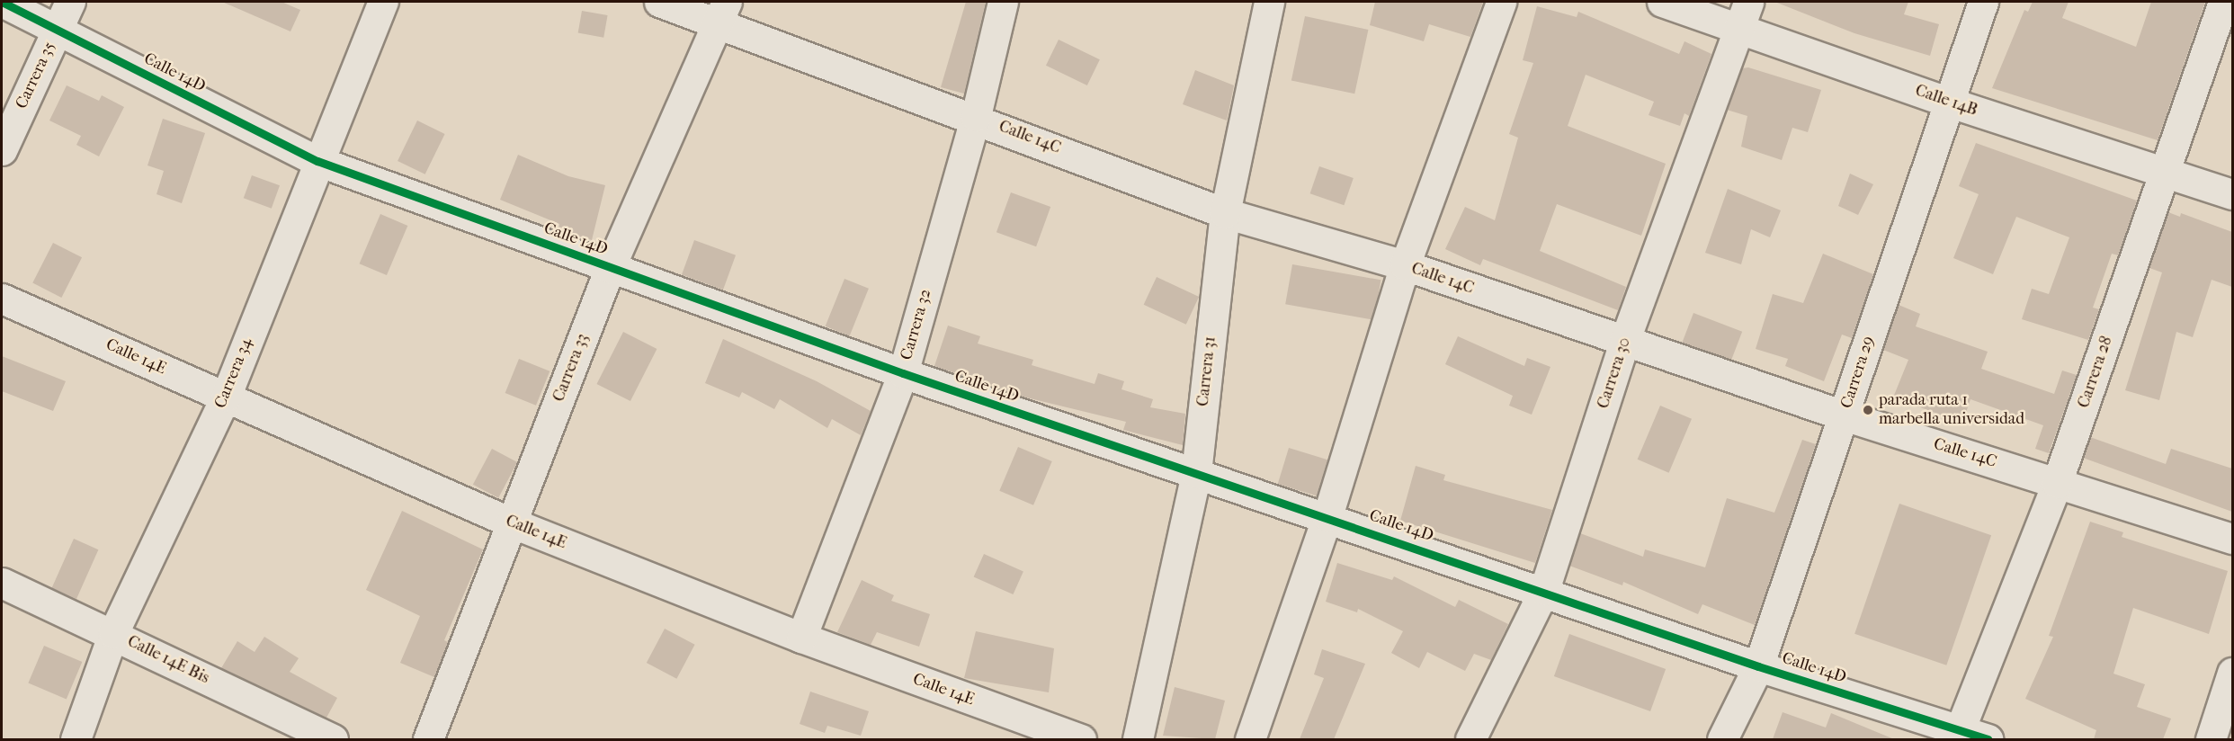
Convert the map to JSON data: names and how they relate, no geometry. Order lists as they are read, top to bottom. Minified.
{"streets":{"street":["Calle 14D","Carrera 35","Calle 14B","Calle 14C","Carrera 32","Calle 14E","Carrera 33","Carrera 31","Carrera 29","Carrera 28","Carrera 34","Carrera 30","Calle 14E Bis"]},"crossings":[["Calle 14D","Carrera 35"],["Calle 14D","Carrera 32"],["Calle 14D","Carrera 33"],["Calle 14D","Carrera 31"],["Calle 14D","Carrera 29"],["Calle 14D","Carrera 28"],["Calle 14D","Carrera 34"],["Calle 14D","Carrera 30"],["Calle 14B","Carrera 29"],["Calle 14B","Carrera 28"],["Calle 14B","Carrera 30"],["Calle 14C","Carrera 32"],["Calle 14C","Carrera 33"],["Calle 14C","Carrera 31"],["Calle 14C","Carrera 29"],["Calle 14C","Carrera 28"],["Calle 14C","Carrera 30"],["Carrera 32","Calle 14E"],["Calle 14E","Carrera 33"],["Calle 14E","Carrera 34"],["Carrera 34","Calle 14E Bis"]],"places":["parada ruta 1 marbella universidad"]}
